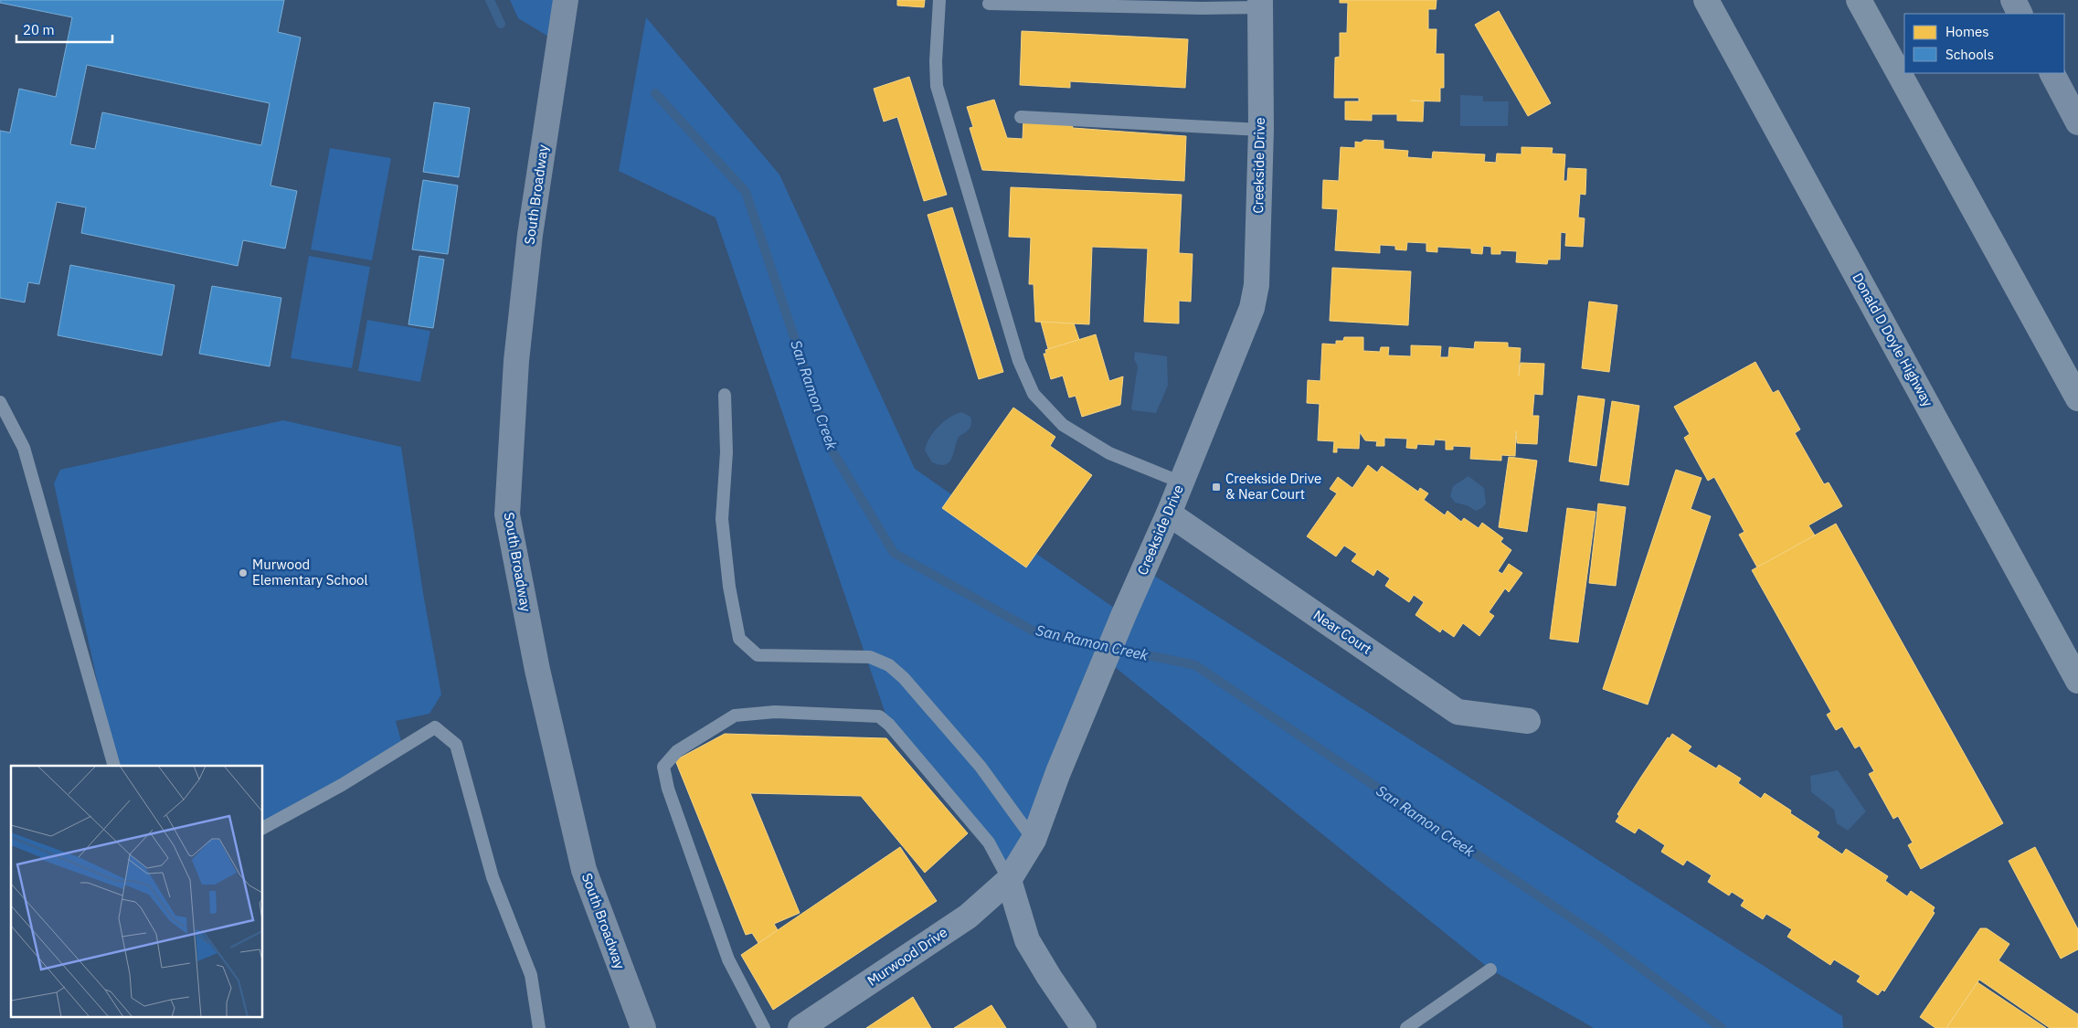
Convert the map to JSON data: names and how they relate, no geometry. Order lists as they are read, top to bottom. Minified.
{"streets":{"highway":["Donald D Doyle Highway"],"main road":["South Broadway"],"street":["Creekside Drive","Near Court","Murwood Drive"]},"crossings":[["Creekside Drive","Near Court"],["Creekside Drive","Murwood Drive"]],"water":["San Ramon Creek"],"places":{"transit":["Creekside Drive & Near Court"],"other":["Murwood Elementary School"]},"legend":["Homes","Schools"],"scale_bar":"20 m"}
